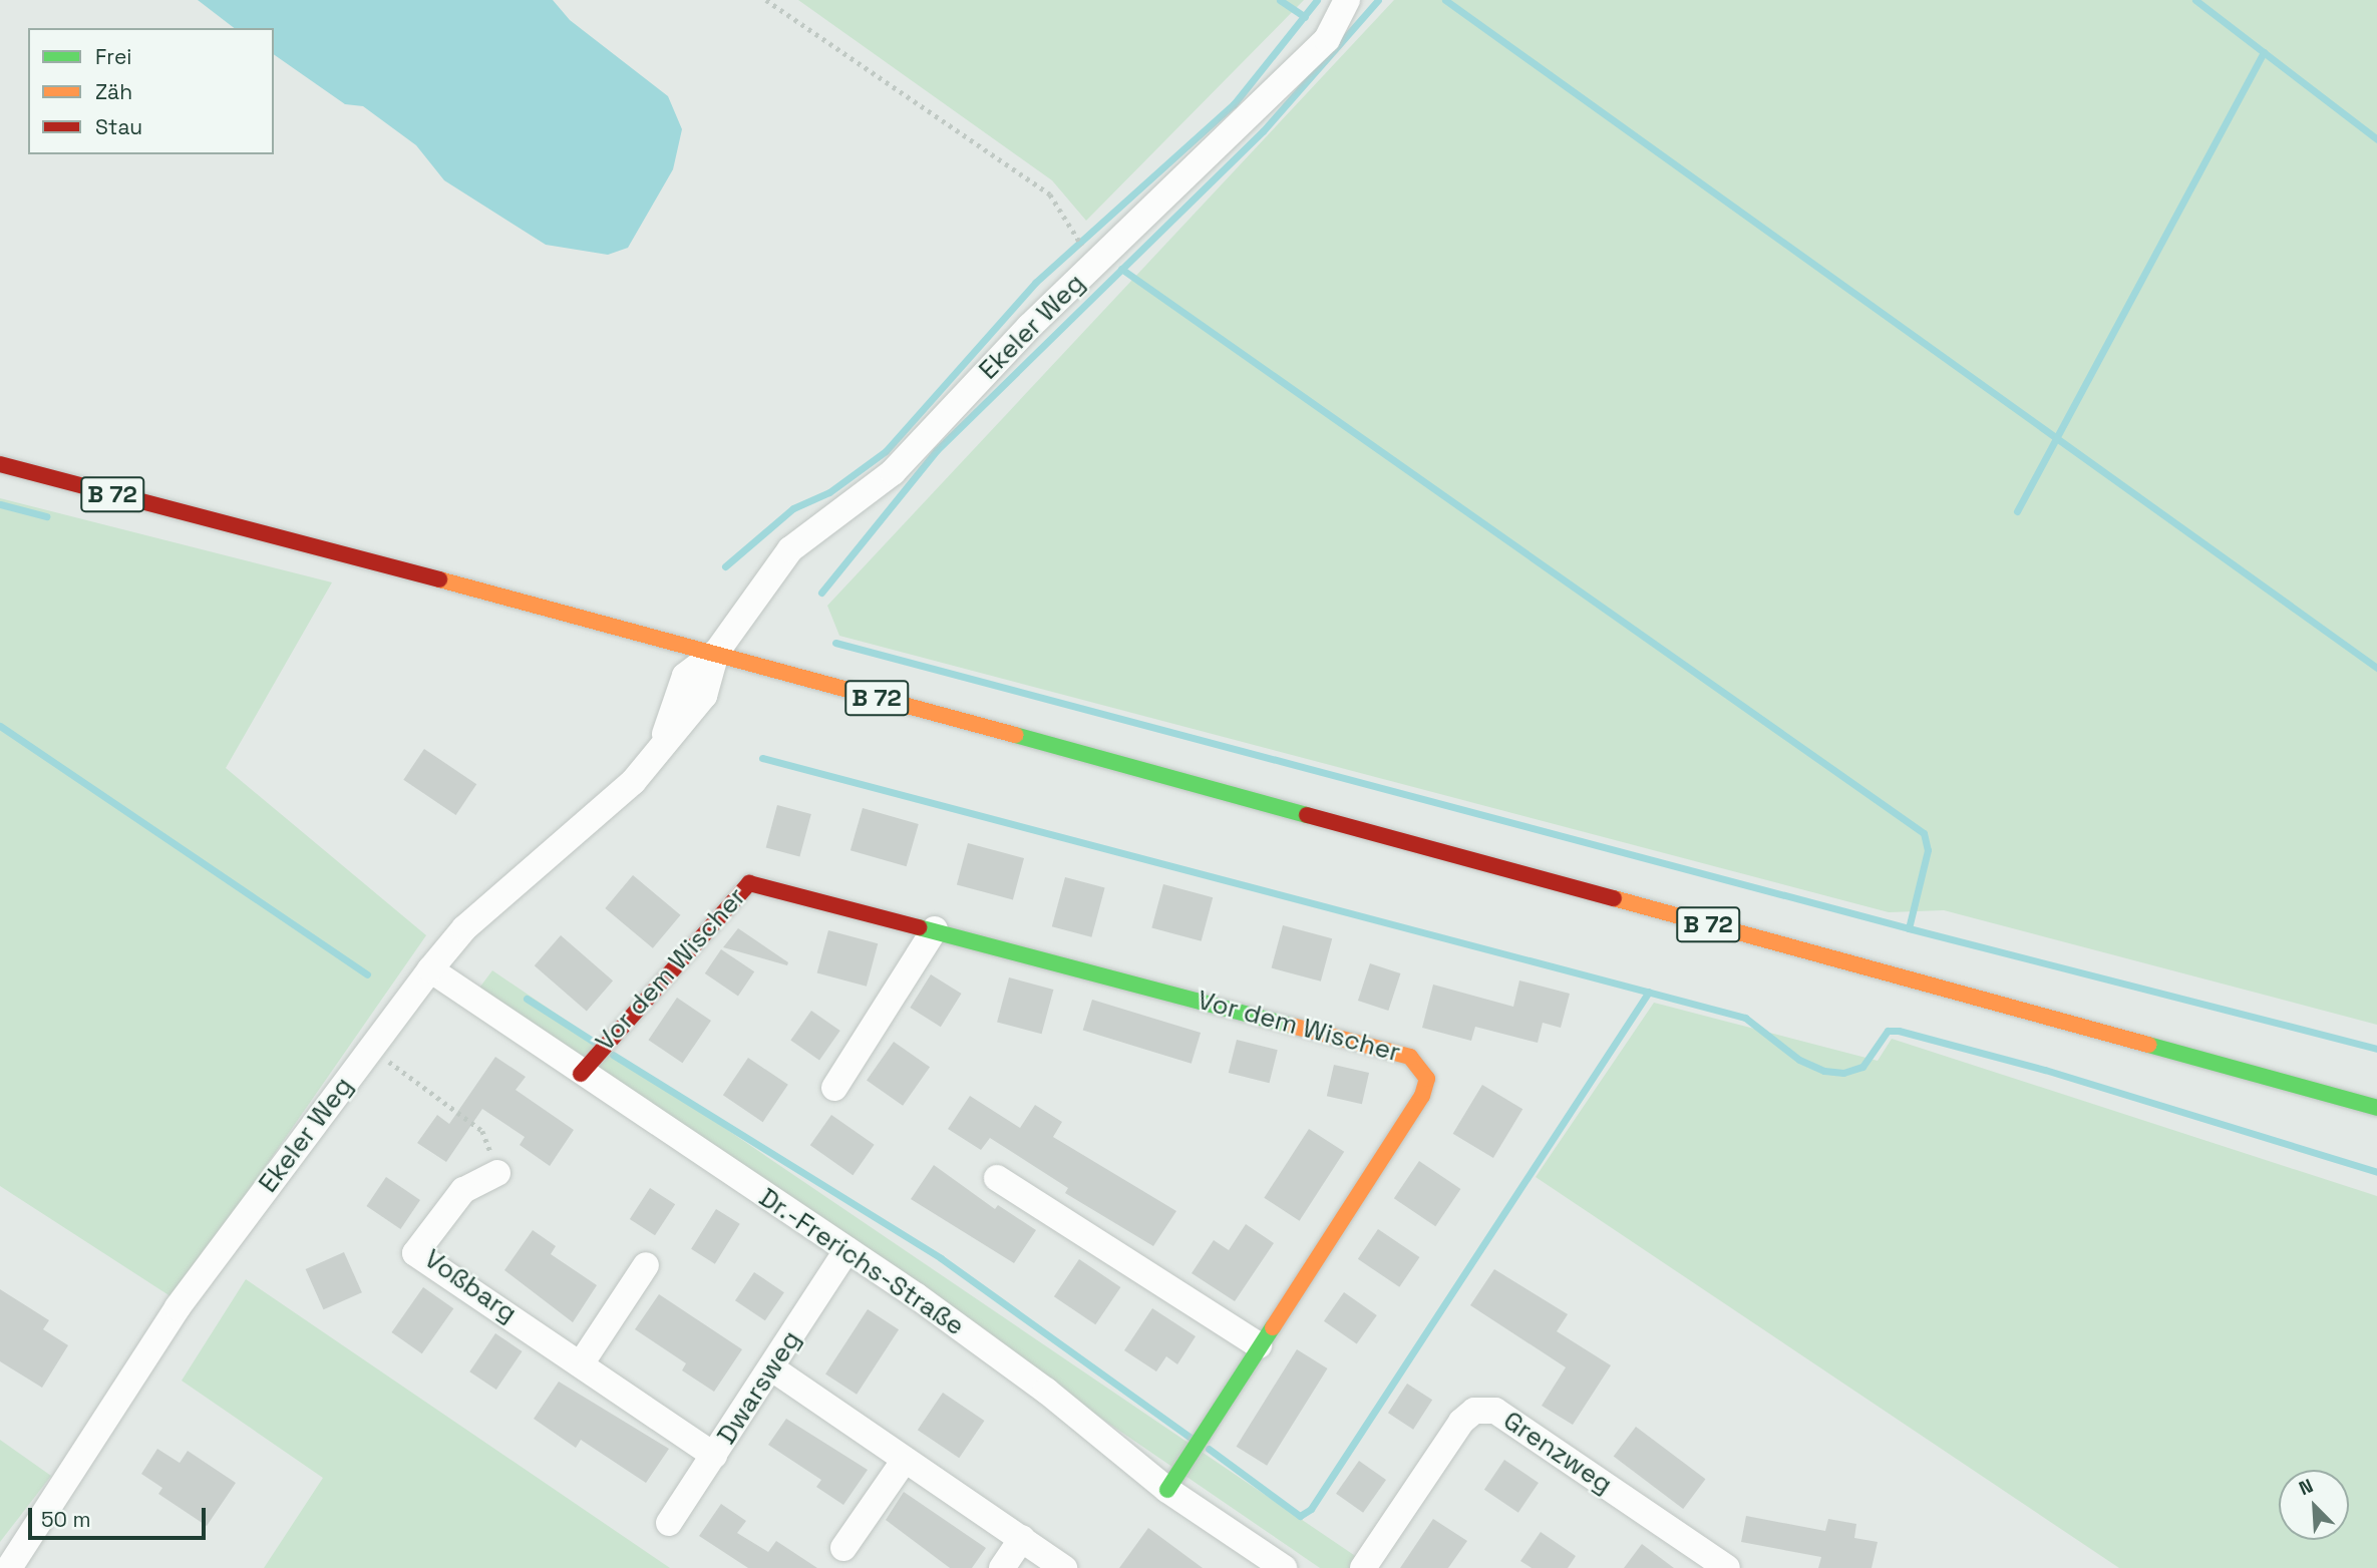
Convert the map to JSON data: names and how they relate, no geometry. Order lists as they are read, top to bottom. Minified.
{"streets":{"main road":["B 72","Vor dem Wischer"],"street":["Ekeler Weg","Dr.-Frerichs-Straße","Voßbarg","Dwarsweg","Grenzweg"]},"crossings":[["Ekeler Weg","B 72"],["Ekeler Weg","Dr.-Frerichs-Straße"],["Vor dem Wischer","Dr.-Frerichs-Straße"],["Dr.-Frerichs-Straße","Dwarsweg"],["Voßbarg","Dwarsweg"]],"legend":["Frei","Zäh","Stau"],"scale_bar":"50 m","north":"top left"}
